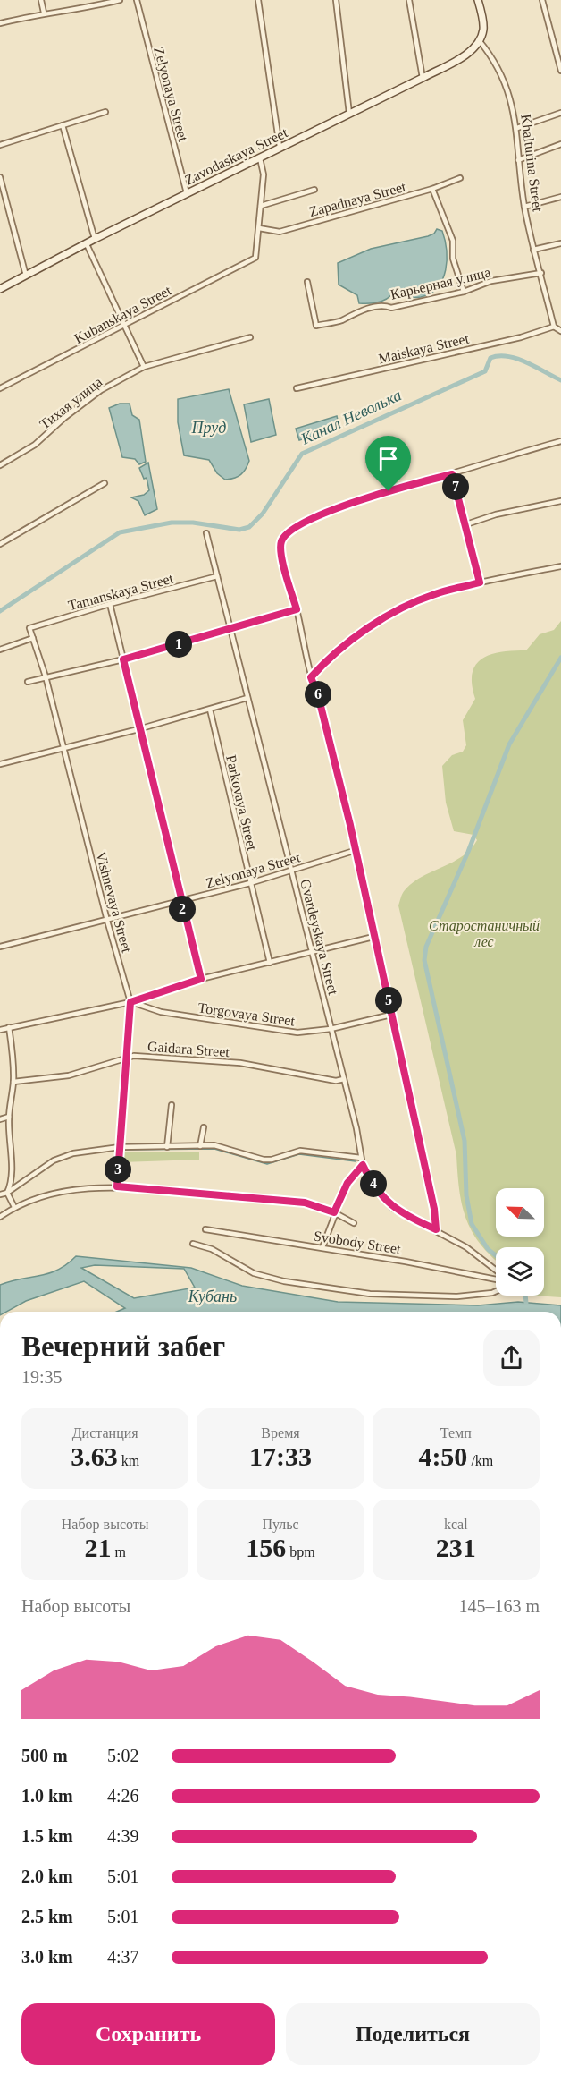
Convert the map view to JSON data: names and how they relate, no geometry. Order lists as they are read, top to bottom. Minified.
{"streets":{"main road":["Zavodaskaya Street"],"street":["Zelyonaya Street","Khalturina Street","Zapadnaya Street","Карьерная улица","Kubanskaya Street","Maiskaya Street","Тихая улица","Tamanskaya Street","Parkovaya Street","Vishnevaya Street","Gvardeyskaya Street","Torgovaya Street","Gaidara Street","Svobody Street"]},"crossings":[["Zelyonaya Street","Zavodaskaya Street"],["Zelyonaya Street","Parkovaya Street"],["Zelyonaya Street","Vishnevaya Street"],["Zelyonaya Street","Gvardeyskaya Street"],["Zavodaskaya Street","Khalturina Street"],["Khalturina Street","Карьерная улица"],["Khalturina Street","Maiskaya Street"],["Zapadnaya Street","Kubanskaya Street"],["Tamanskaya Street","Vishnevaya Street"],["Tamanskaya Street","Gvardeyskaya Street"],["Vishnevaya Street","Torgovaya Street"],["Vishnevaya Street","Gaidara Street"],["Gvardeyskaya Street","Torgovaya Street"],["Gvardeyskaya Street","Gaidara Street"]],"water":["Канал Неволька","Пруд","Кубань"],"parks":["Старостаничный лес"],"north":"top left","page":{"pins":["7","1","6","2","5","3","4"],"heading":["Вечерний забег","19:35"],"stats":[["Дистанция","3.63 km"],["Время","17:33"],["Темп","4:50 /km"],["Набор высоты","21 m"],["Пульс","156 bpm"],["kcal","231"]],"chart":["Набор высоты","145–163 m"],"list":[{"name":"500 m","note":"5:02"},{"name":"1.0 km","note":"4:26"},{"name":"1.5 km","note":"4:39"},{"name":"2.0 km","note":"5:01"},{"name":"2.5 km","note":"5:01"},{"name":"3.0 km","note":"4:37"}],"buttons":["Сохранить","Поделиться"]}}
